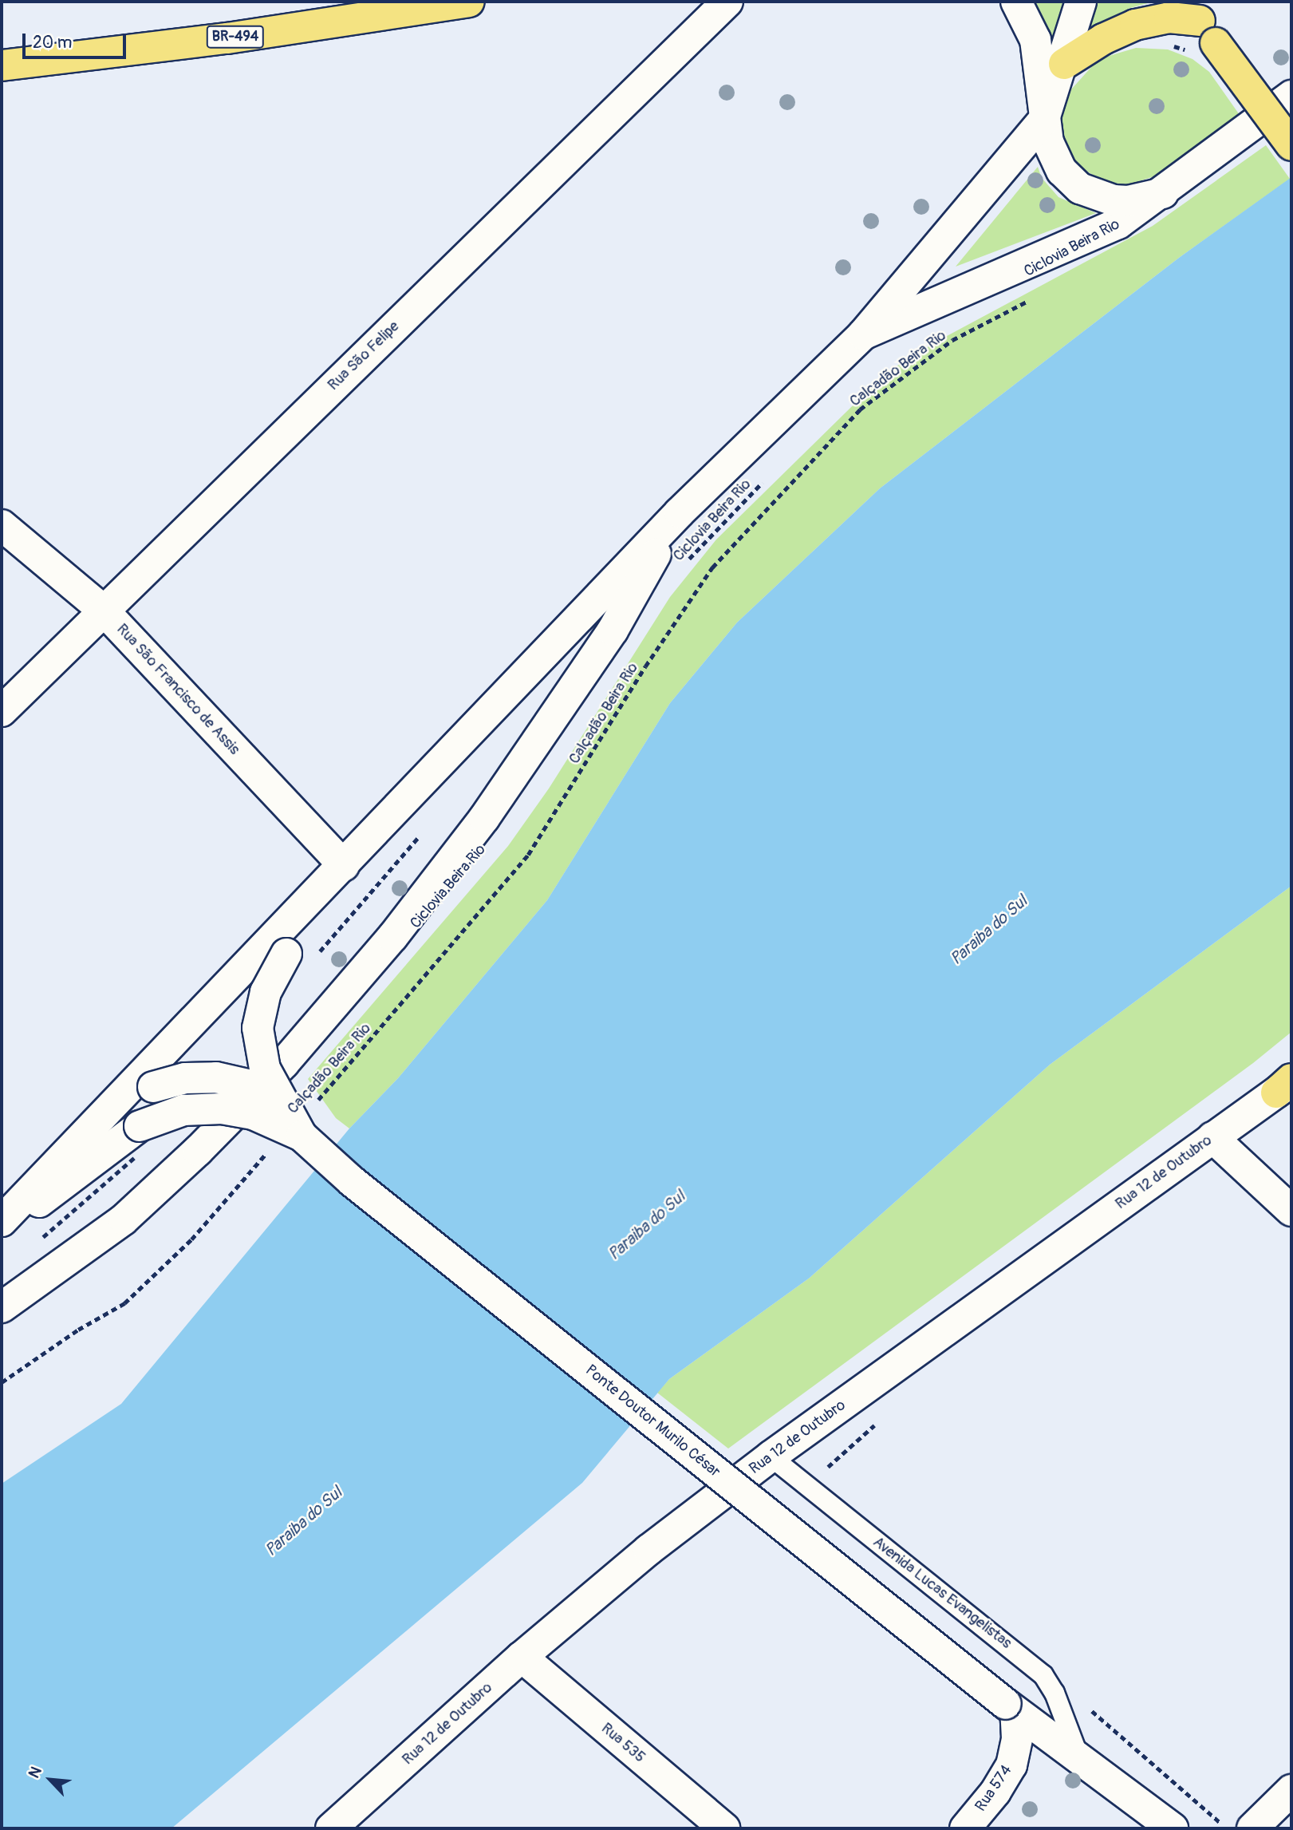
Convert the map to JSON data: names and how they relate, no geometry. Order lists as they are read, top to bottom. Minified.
{"streets":{"main road":["BR-494"],"street":["Rua São Felipe","Rua São Francisco de Assis","Rua 12 de Outubro","Ponte Doutor Murilo César","Rua 535","Rua 574"],"lane":["Avenida Lucas Evangelistas"],"path":["Ciclovia Beira Rio","Calçadão Beira Rio"]},"crossings":[["Rua São Felipe","Rua São Francisco de Assis"],["Calçadão Beira Rio","Ponte Doutor Murilo César"],["Rua 12 de Outubro","Avenida Lucas Evangelistas"],["Rua 12 de Outubro","Rua 535"],["Ponte Doutor Murilo César","Avenida Lucas Evangelistas"],["Ponte Doutor Murilo César","Rua 574"]],"water":["Paraiba do Sul"],"scale_bar":"20 m","north":"top left"}
